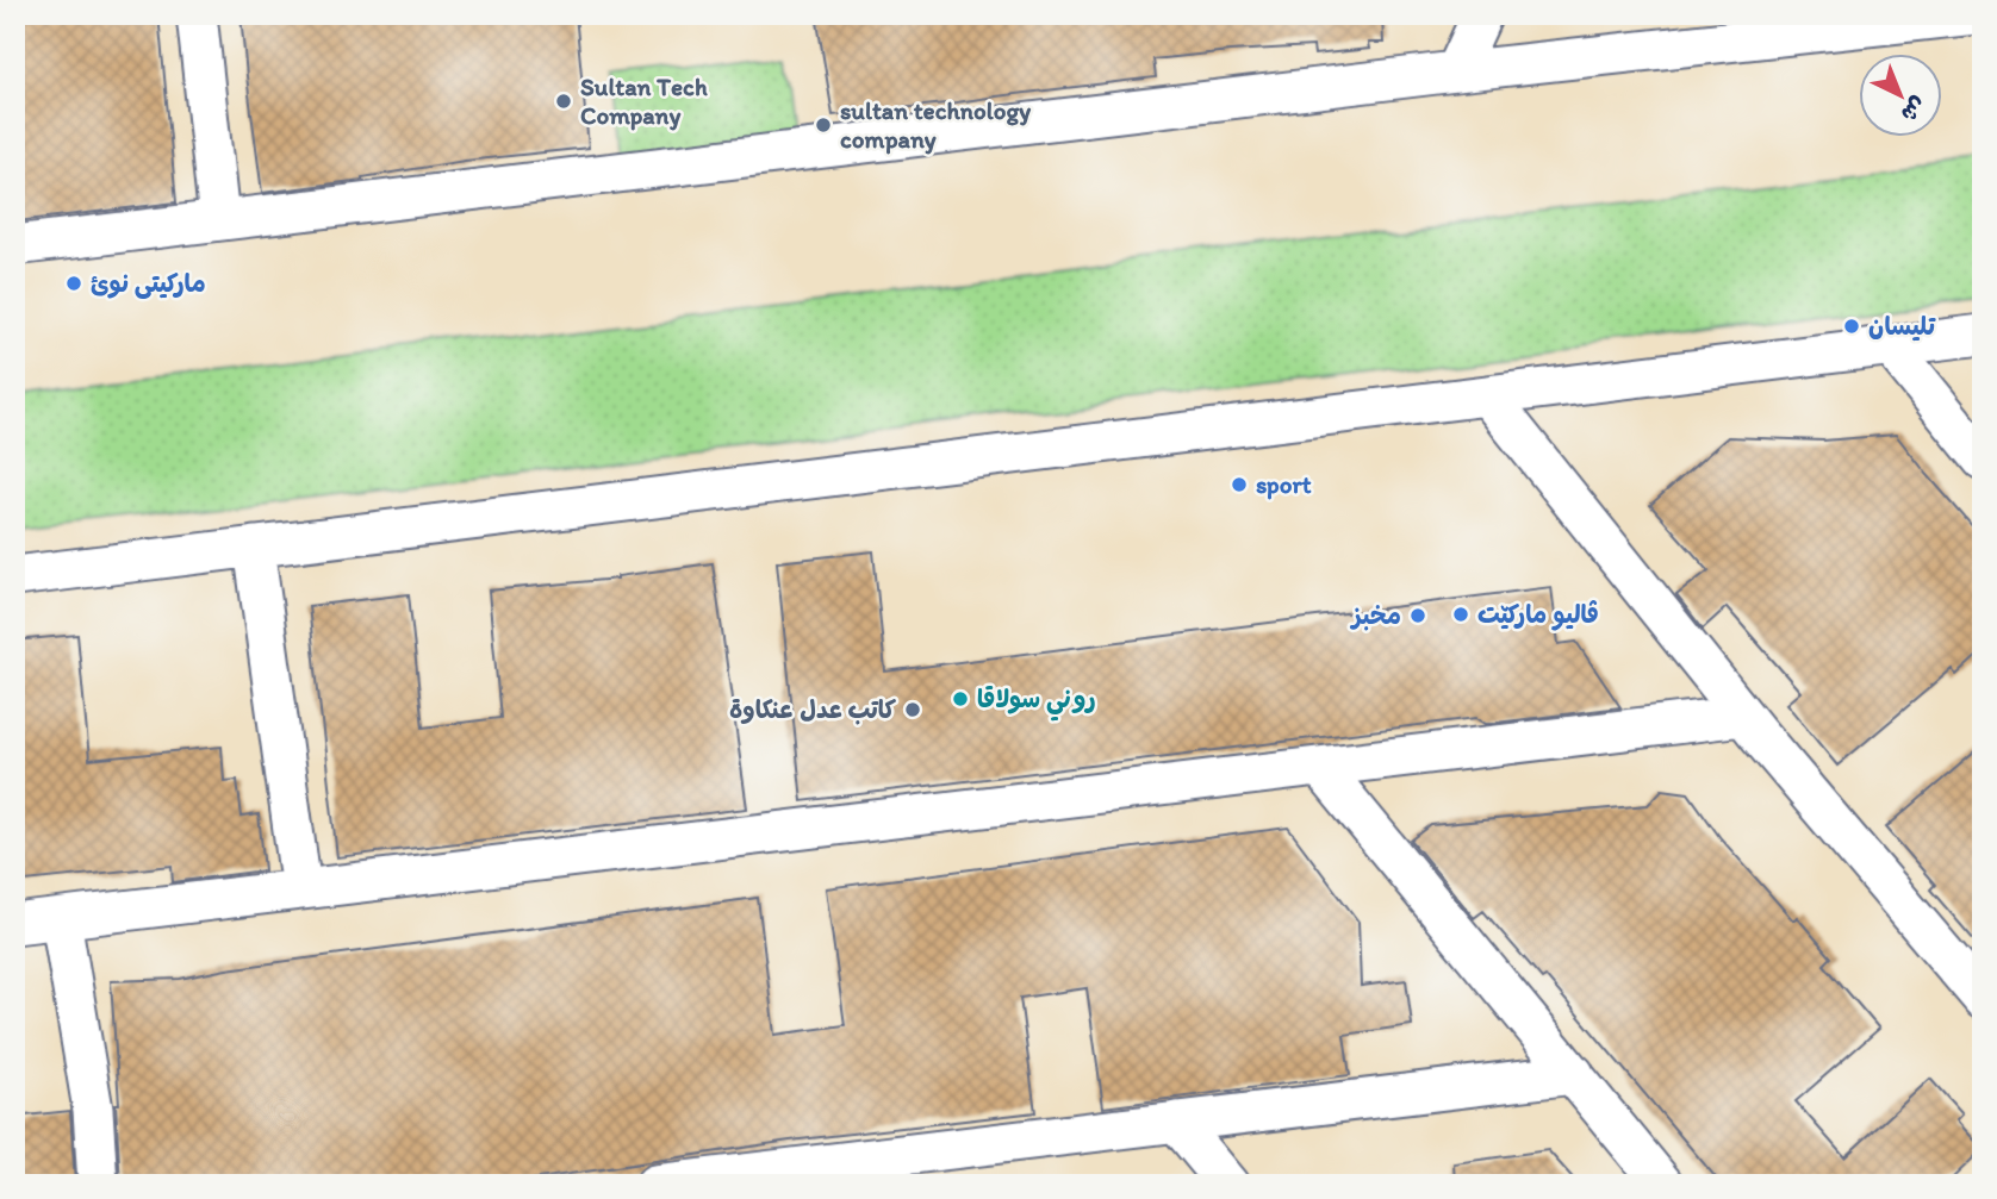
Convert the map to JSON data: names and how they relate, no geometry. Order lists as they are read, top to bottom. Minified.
{"places":["Sultan Tech Company","sultan technology company","مارکیتی نوئ","تليسان","sport","ڤالیو مارکێت","مخبز","روني سولاقا","كاتب عدل عنكاوة"],"north":"bottom right"}
